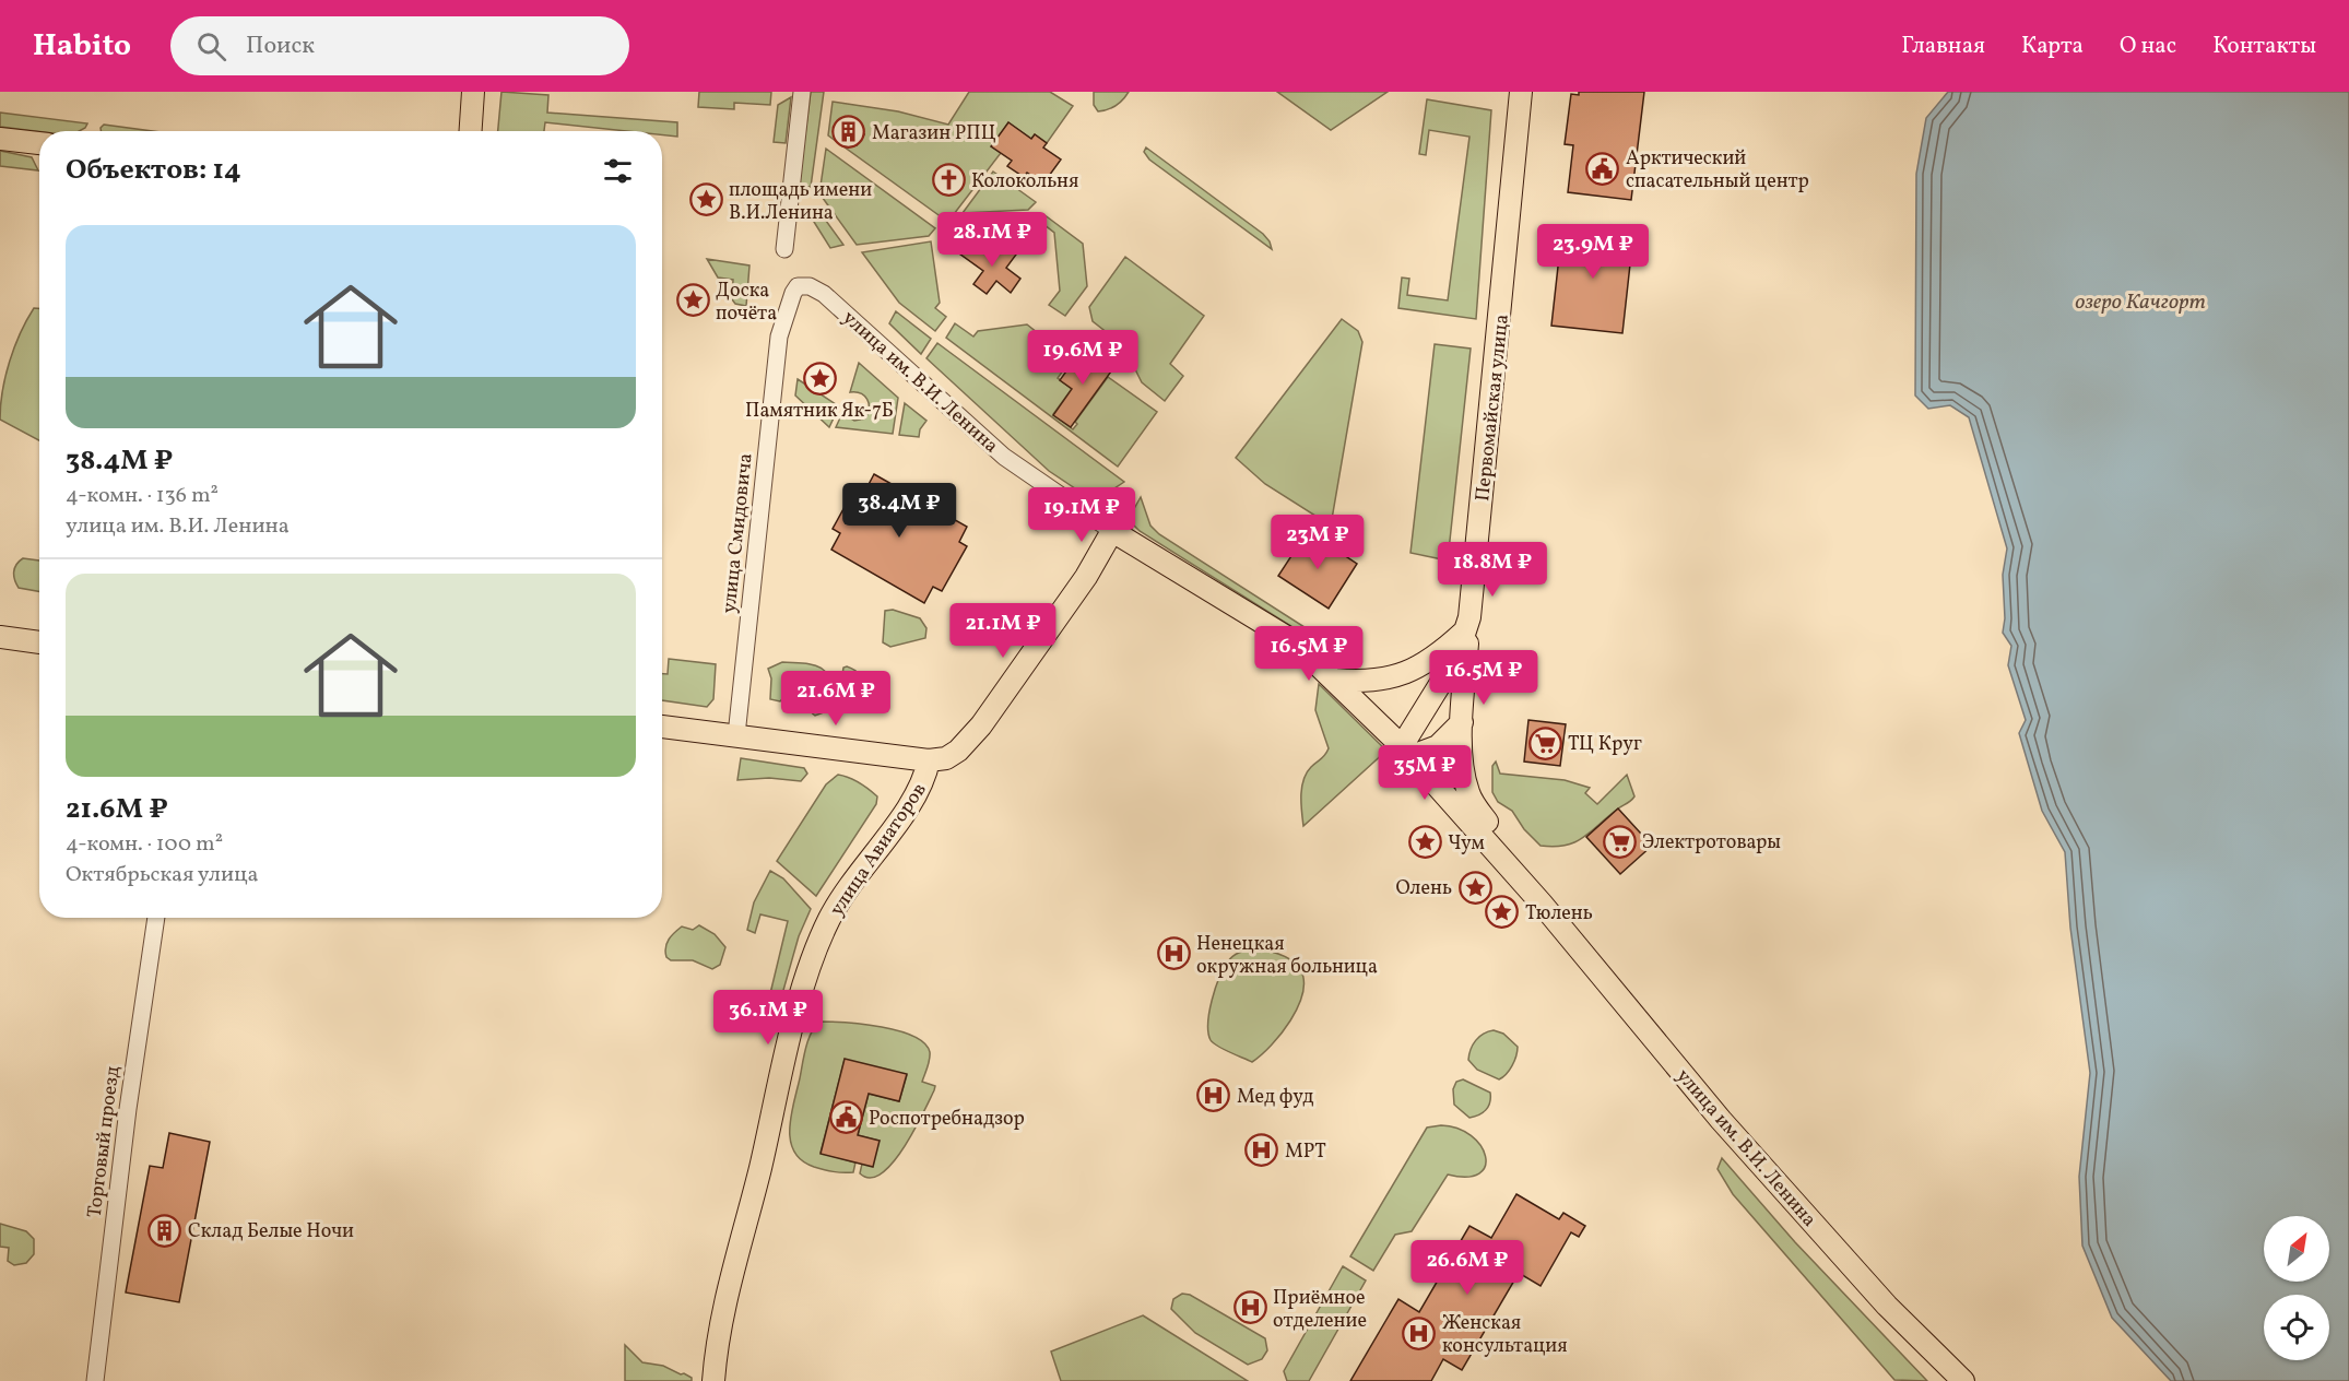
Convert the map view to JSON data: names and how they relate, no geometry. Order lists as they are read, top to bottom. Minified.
{"streets":{"main road":["улица им. В.И. Ленина","Первомайская улица","улица Авиаторов"],"street":["улица Смидовича","Торговый проезд"]},"crossings":[["улица им. В.И. Ленина","Первомайская улица"],["улица им. В.И. Ленина","улица Смидовича"],["улица им. В.И. Ленина","улица Авиаторов"]],"water":["озеро Качгорт"],"places":{"building":["Магазин РПЦ","Склад Белые Ночи"],"public building":["Арктический спасательный центр","Роспотребнадзор"],"church":["Колокольня"],"place":["площадь имени В.И.Ленина","Доска почёта","Памятник Як-7Б","Чум","Олень","Тюлень"],"supermarket":["ТЦ Круг","Электротовары"],"hospital":["Ненецкая окружная больница","Мед фуд","МРТ","Приёмное отделение","Женская консультация"]},"north":"top right","page":{"header":"Habito","search":"Поиск","nav":["Главная","Карта","О нас","Контакты"],"heading":"Объектов: 14","list":[{"name":"38.4M ₽","note":"4-комн. · 136 m² · улица им. В.И. Ленина"},{"name":"21.6M ₽","note":"4-комн. · 100 m² · Октябрьская улица"}],"price":["28.1M ₽","23.9M ₽","19.6M ₽","38.4M ₽","19.1M ₽","23M ₽","18.8M ₽","21.1M ₽","16.5M ₽","16.5M ₽","21.6M ₽","35M ₽","36.1M ₽","26.6M ₽"]}}
